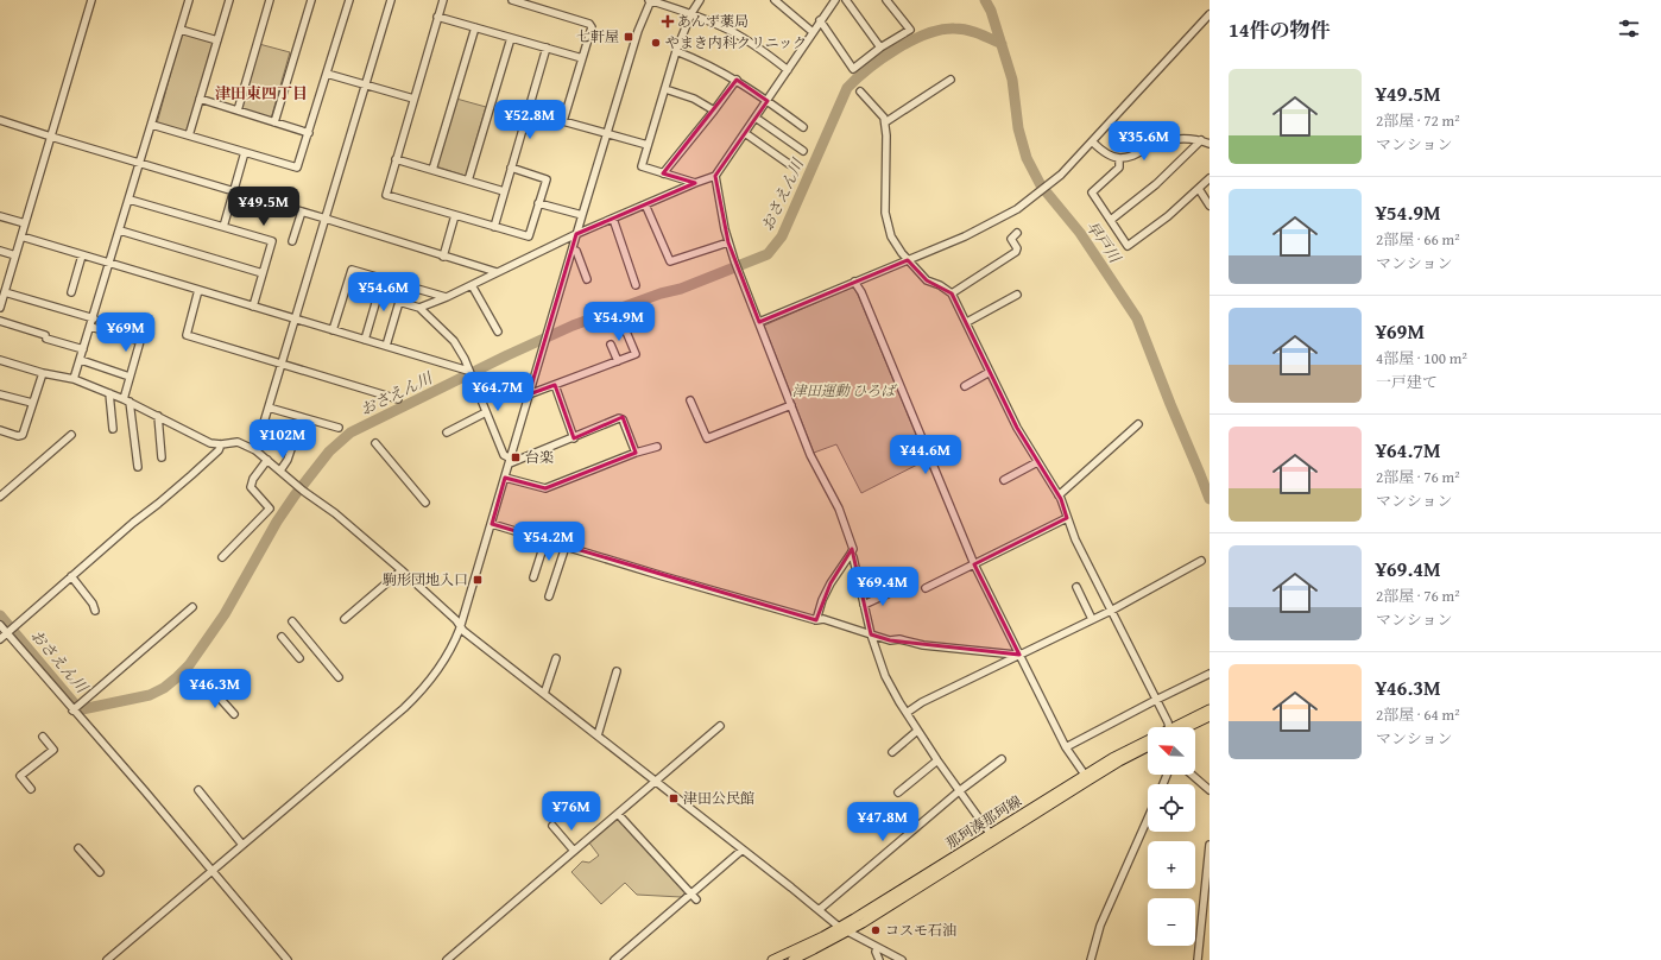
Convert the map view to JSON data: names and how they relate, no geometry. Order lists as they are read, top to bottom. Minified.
{"streets":{"main road":["那珂湊那珂線"]},"districts":["津田東四丁目"],"water":["おさえん川","早戸川"],"parks":["津田運動 ひろば"],"places":{"health":["あんず薬局"],"transit":["七軒屋","台楽","駒形団地入口","津田公民館"],"other":["やまき内科クリニック","コスモ石油"]},"north":"top left","page":{"heading":"14件の物件","list":[{"name":"¥49.5M","note":"2部屋 · 72 m² · マンション"},{"name":"¥54.9M","note":"2部屋 · 66 m² · マンション"},{"name":"¥69M","note":"4部屋 · 100 m² · 一戸建て"},{"name":"¥64.7M","note":"2部屋 · 76 m² · マンション"},{"name":"¥69.4M","note":"2部屋 · 76 m² · マンション"},{"name":"¥46.3M","note":"2部屋 · 64 m² · マンション"}],"price":["¥52.8M","¥35.6M","¥49.5M","¥54.6M","¥54.9M","¥69M","¥64.7M","¥102M","¥44.6M","¥54.2M","¥69.4M","¥46.3M","¥76M","¥47.8M"],"map_buttons":["+","−"]}}
